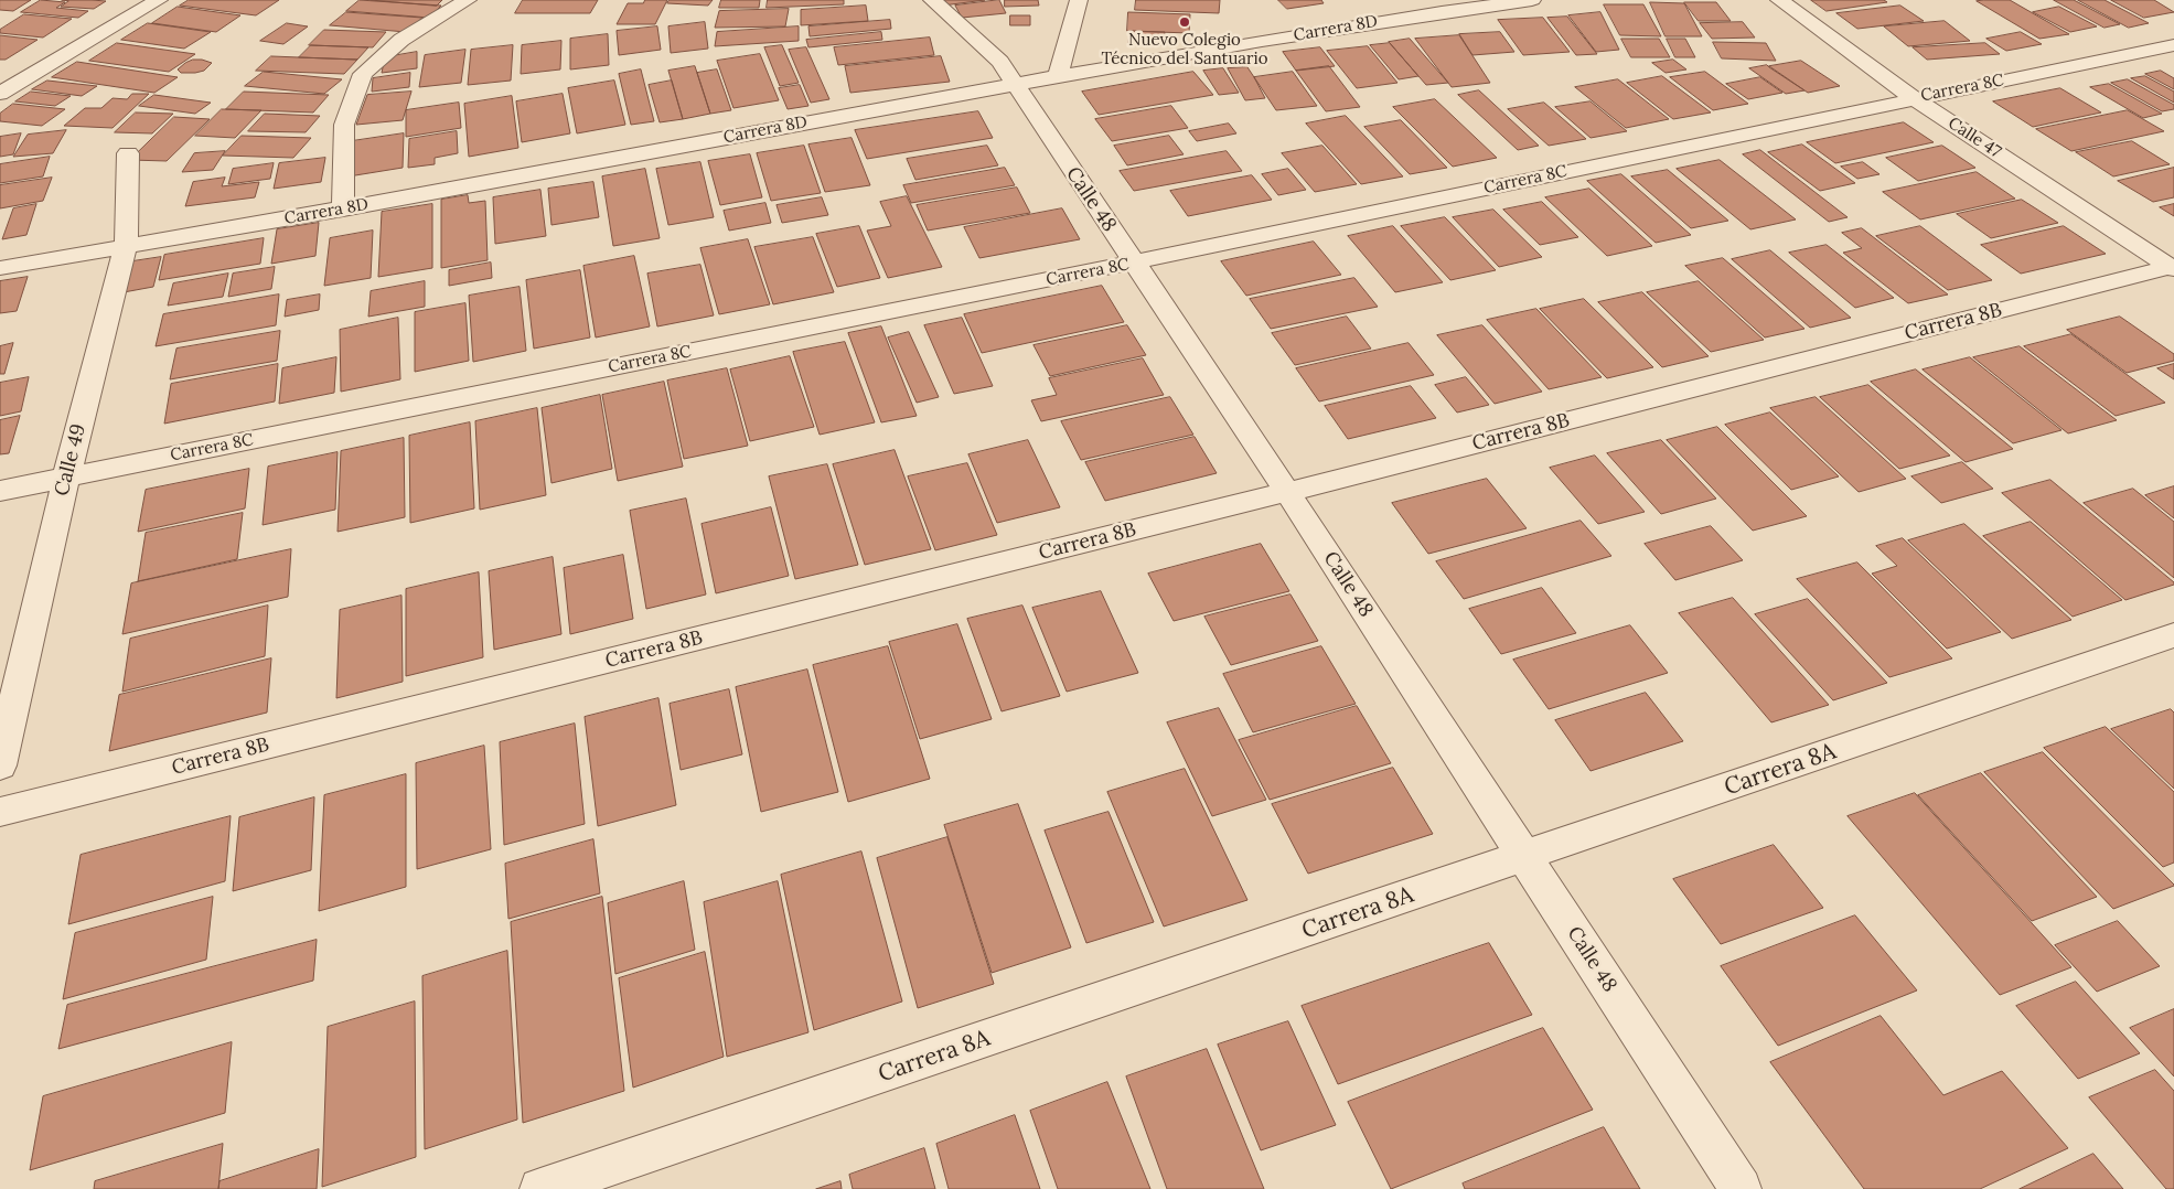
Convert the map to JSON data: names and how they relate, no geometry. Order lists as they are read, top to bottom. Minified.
{"streets":{"street":["Carrera 8D","Carrera 8C","Calle 47","Calle 48","Carrera 8B","Calle 49","Carrera 8A"]},"crossings":[["Carrera 8D","Calle 48"],["Carrera 8D","Calle 49"],["Carrera 8C","Calle 47"],["Carrera 8C","Calle 48"],["Carrera 8C","Calle 49"],["Calle 47","Carrera 8B"],["Calle 48","Carrera 8B"],["Calle 48","Carrera 8A"]],"places":["Nuevo Colegio Técnico del Santuario"]}
